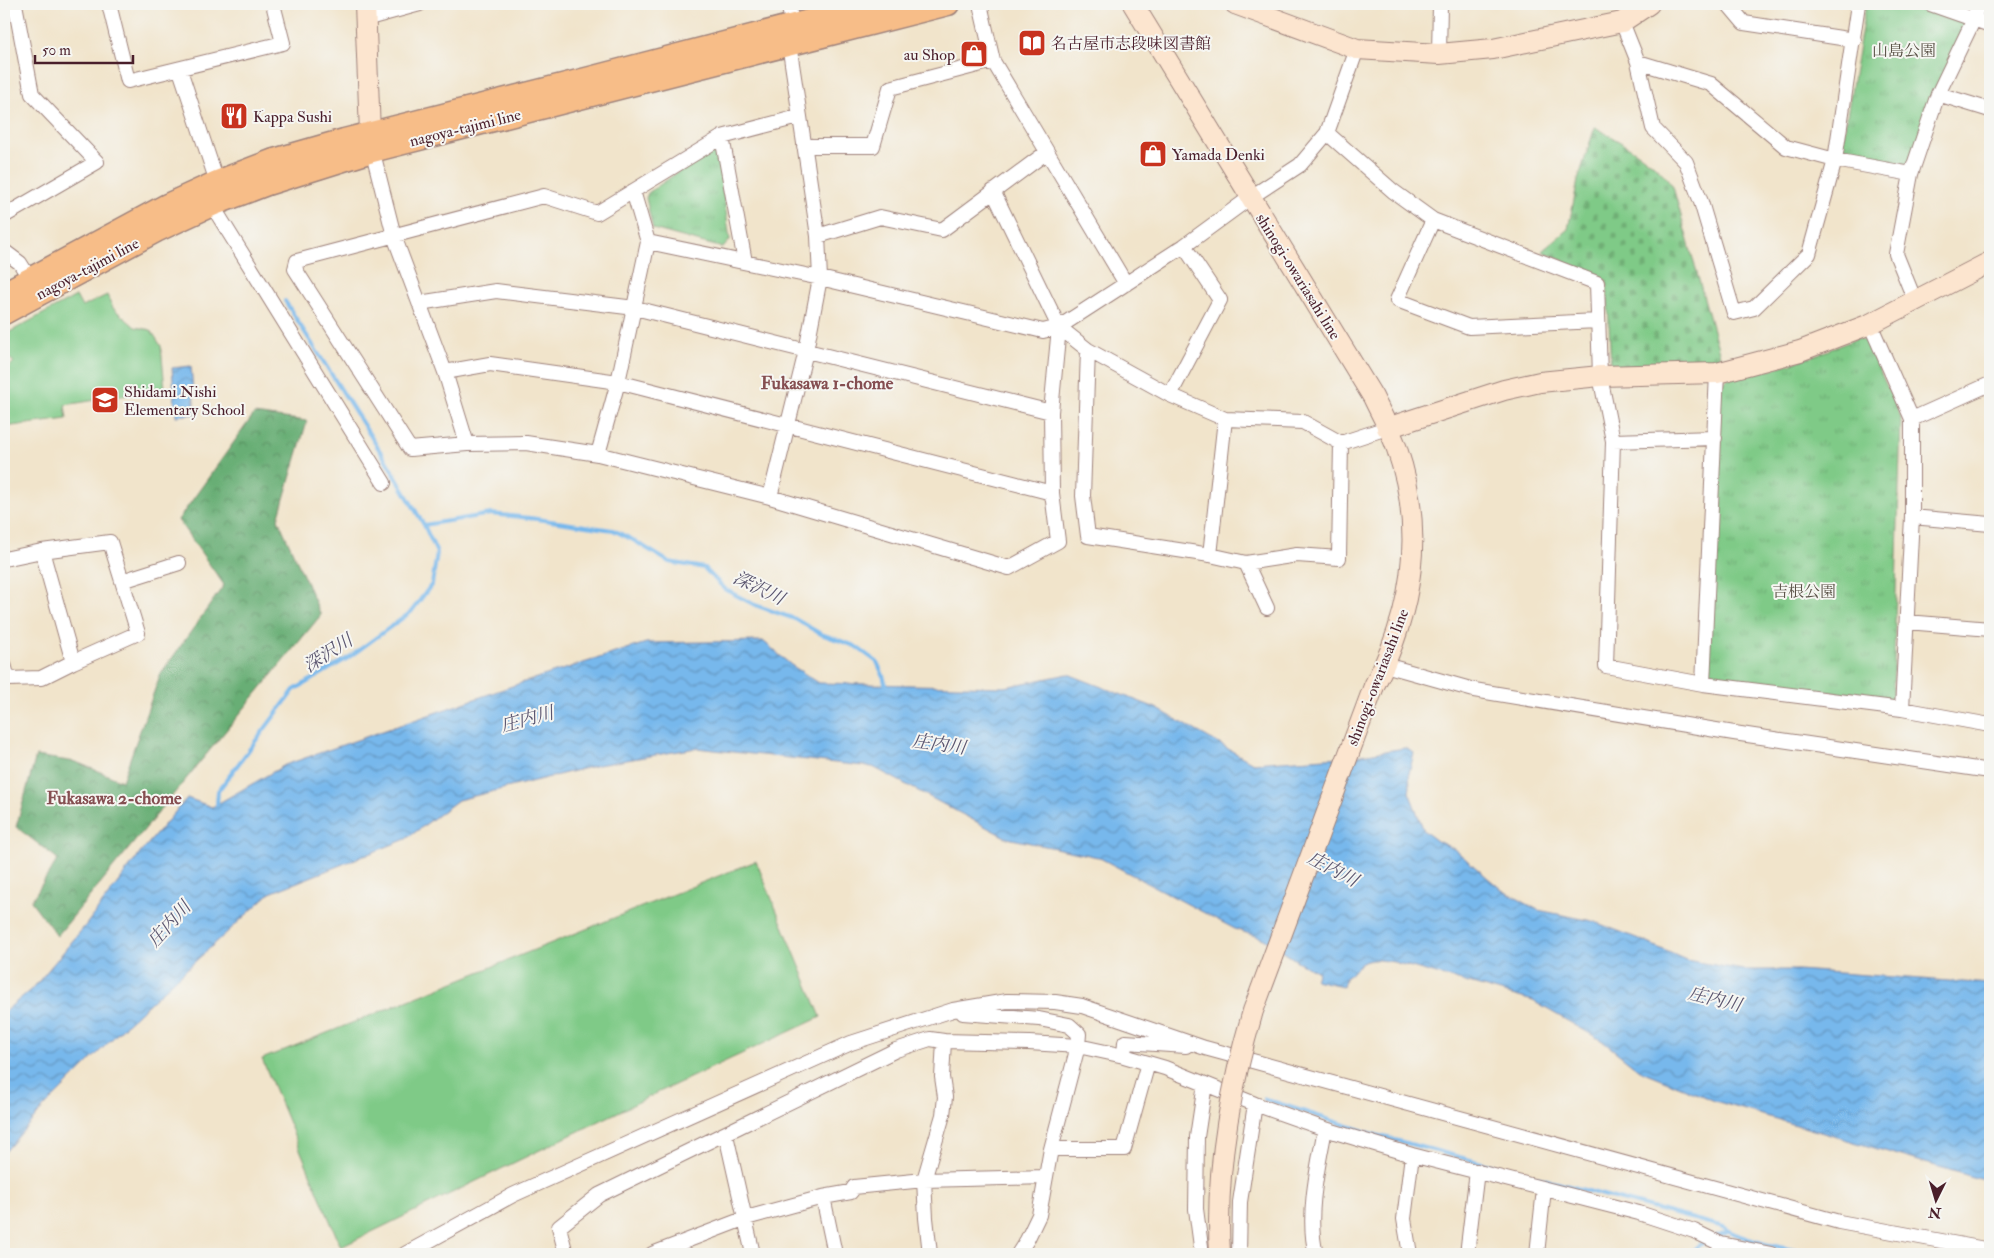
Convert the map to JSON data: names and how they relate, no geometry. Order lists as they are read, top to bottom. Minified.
{"streets":{"main road":["nagoya-tajimi line","shinogi-owariasahi line"]},"districts":["Fukasawa 1-chome","Fukasawa 2-chome"],"water":["深沢川","庄内川"],"parks":["山島公園","吉根公園"],"places":{"library":["名古屋市志段味図書館"],"shop":["au Shop","Yamada Denki"],"restaurant":["Kappa Sushi"],"school or university":["Shidami Nishi Elementary School"]},"scale_bar":"50 m","north":"bottom"}
